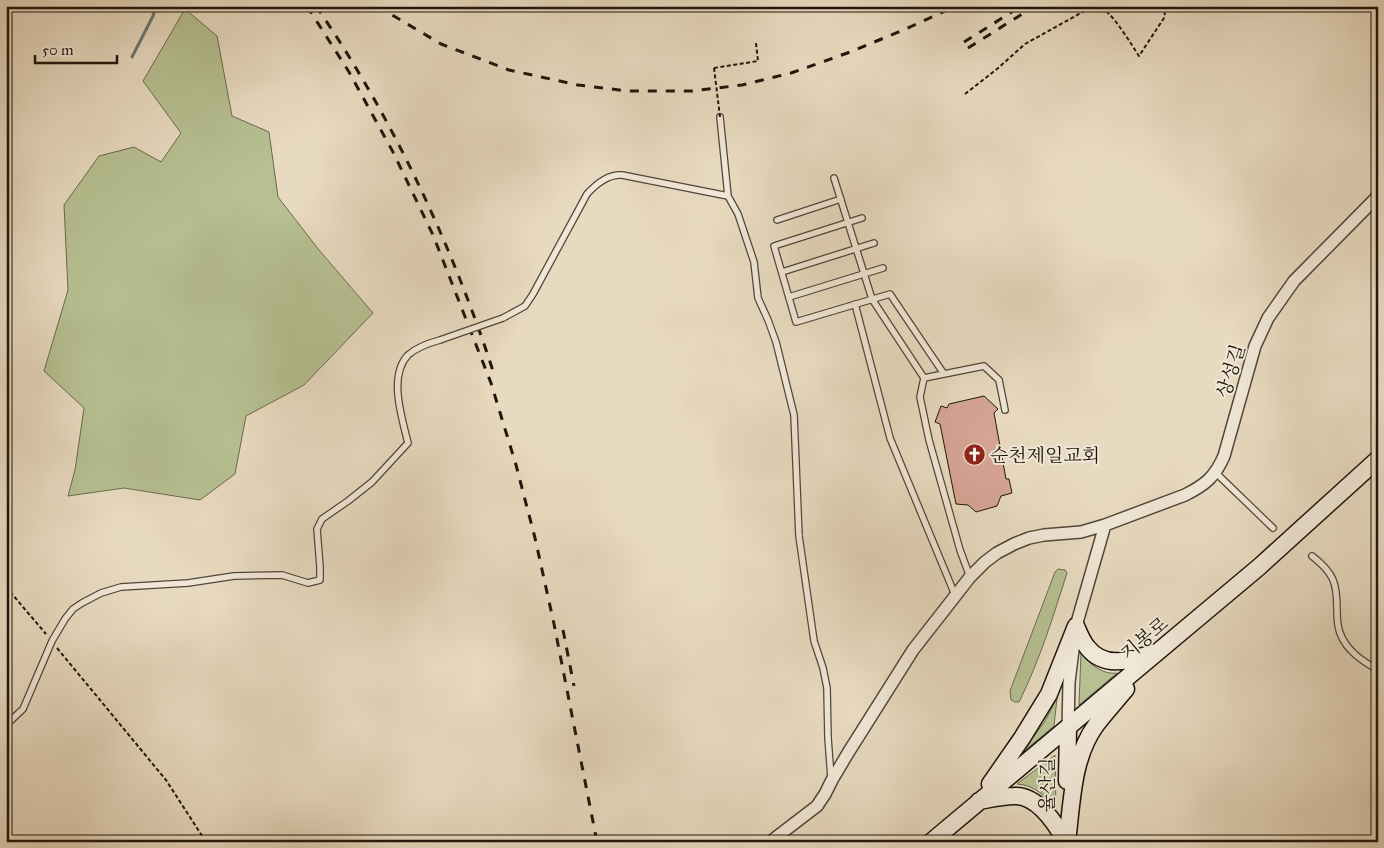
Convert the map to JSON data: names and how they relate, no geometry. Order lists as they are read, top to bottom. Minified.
{"streets":{"main road":["지봉로","율산길"],"street":["상성길"]},"crossings":[["지봉로","율산길"]],"places":{"church":["순천제일교회"]},"scale_bar":"50 m"}
